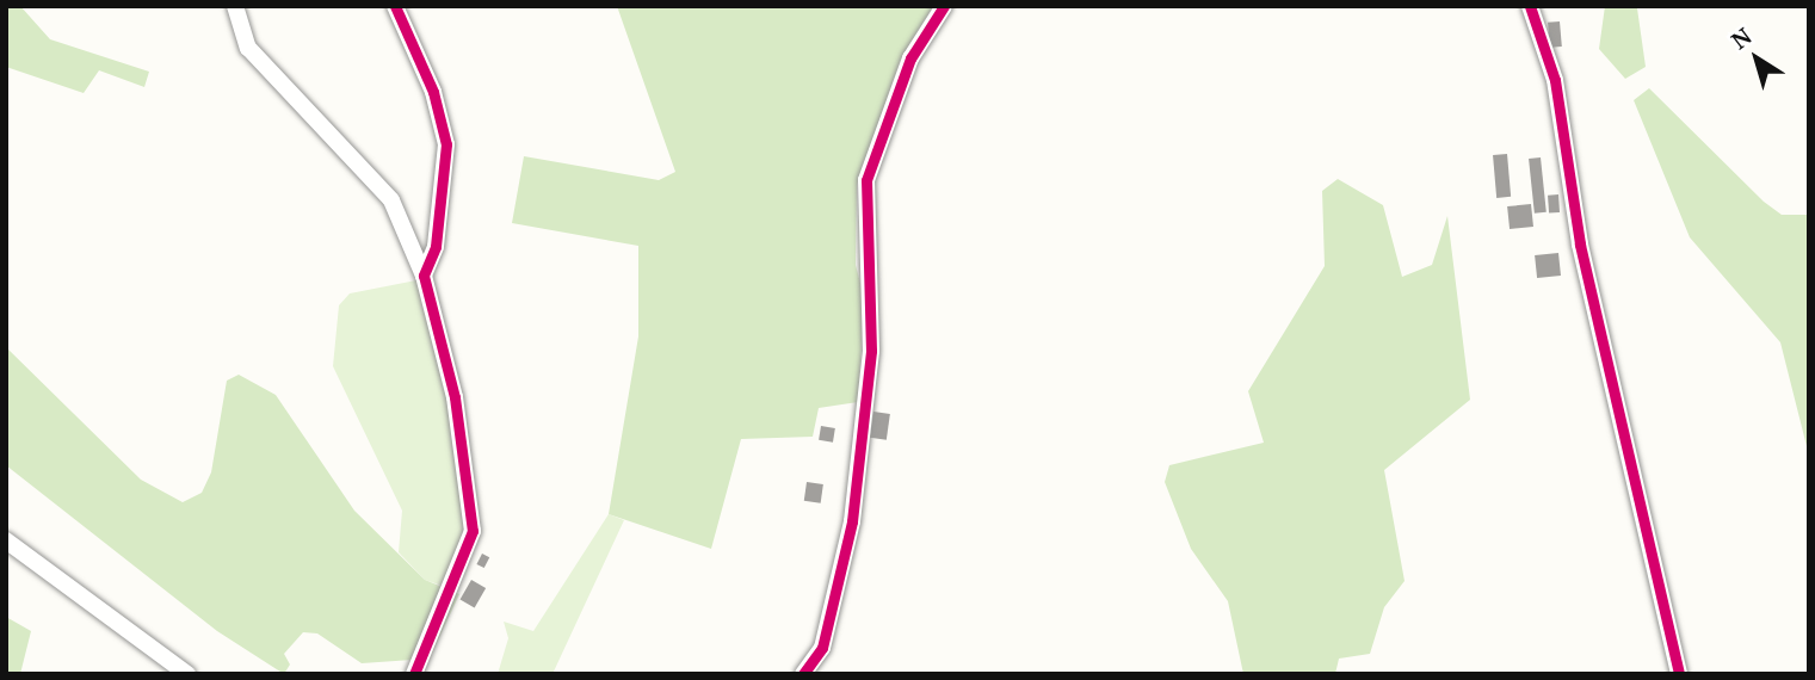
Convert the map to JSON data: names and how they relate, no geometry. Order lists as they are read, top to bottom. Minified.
{"north":"top left"}
